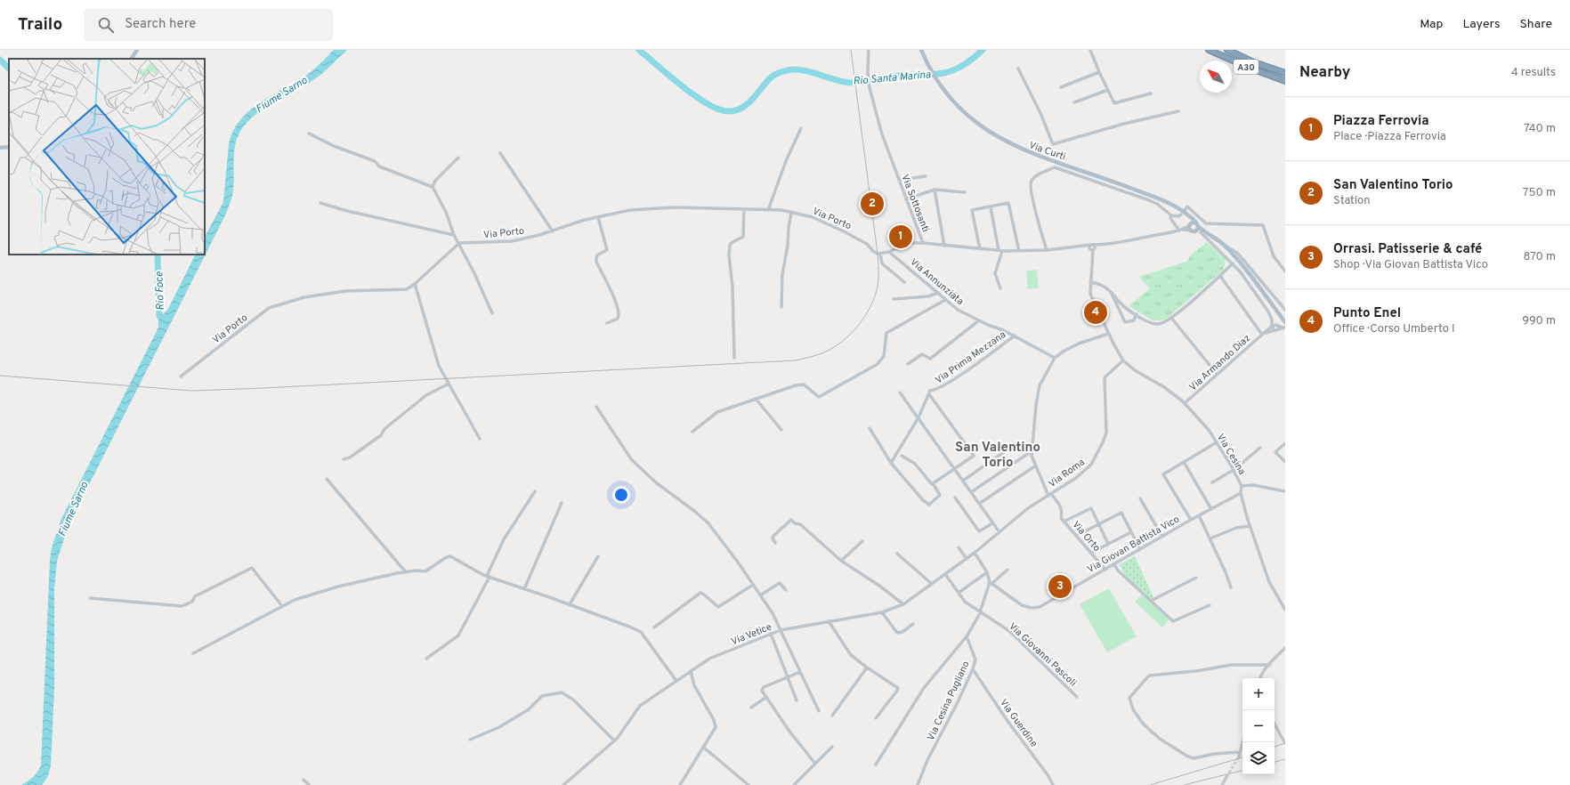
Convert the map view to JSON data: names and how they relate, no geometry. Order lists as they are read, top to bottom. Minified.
{"streets":{"highway":["A30"],"main road":["Via Curti"],"street":["Via Sottosanti","Via Porto","Via Annunziata","Via Prima Mezzana","Via Armando Diaz","Via Cesina","Via Roma","Via Orto","Via Giovan Battista Vico","Via Vetice","Via Giovanni Pascoli","Via Cesina Pugliano","Via Guerdine"]},"crossings":[["Via Curti","Via Sottosanti"],["Via Annunziata","Via Prima Mezzana"],["Via Armando Diaz","Via Cesina"],["Via Cesina","Via Roma"],["Via Cesina","Via Giovan Battista Vico"],["Via Roma","Via Orto"],["Via Roma","Via Vetice"],["Via Orto","Via Giovan Battista Vico"],["Via Vetice","Via Giovanni Pascoli"],["Via Cesina Pugliano","Via Guerdine"]],"districts":["San Valentino Torio"],"water":["Rio Santa Marina","Fiume Sarno","Rio Foce"],"north":"top left","page":{"header":"Trailo","search":"Search here","nav":["Map","Layers","Share"],"heading":["Nearby","4 results"],"list":[{"mark":"1","name":"Piazza Ferrovia","note":"Place · Piazza Ferrovia","value":"740 m"},{"mark":"2","name":"San Valentino Torio","note":"Station","value":"750 m"},{"mark":"3","name":"Orrasi. Patisserie & café","note":"Shop · Via Giovan Battista Vico","value":"870 m"},{"mark":"4","name":"Punto Enel","note":"Office · Corso Umberto I","value":"990 m"}],"pins":["2","1","4","3"],"map_buttons":["+","−"]}}
